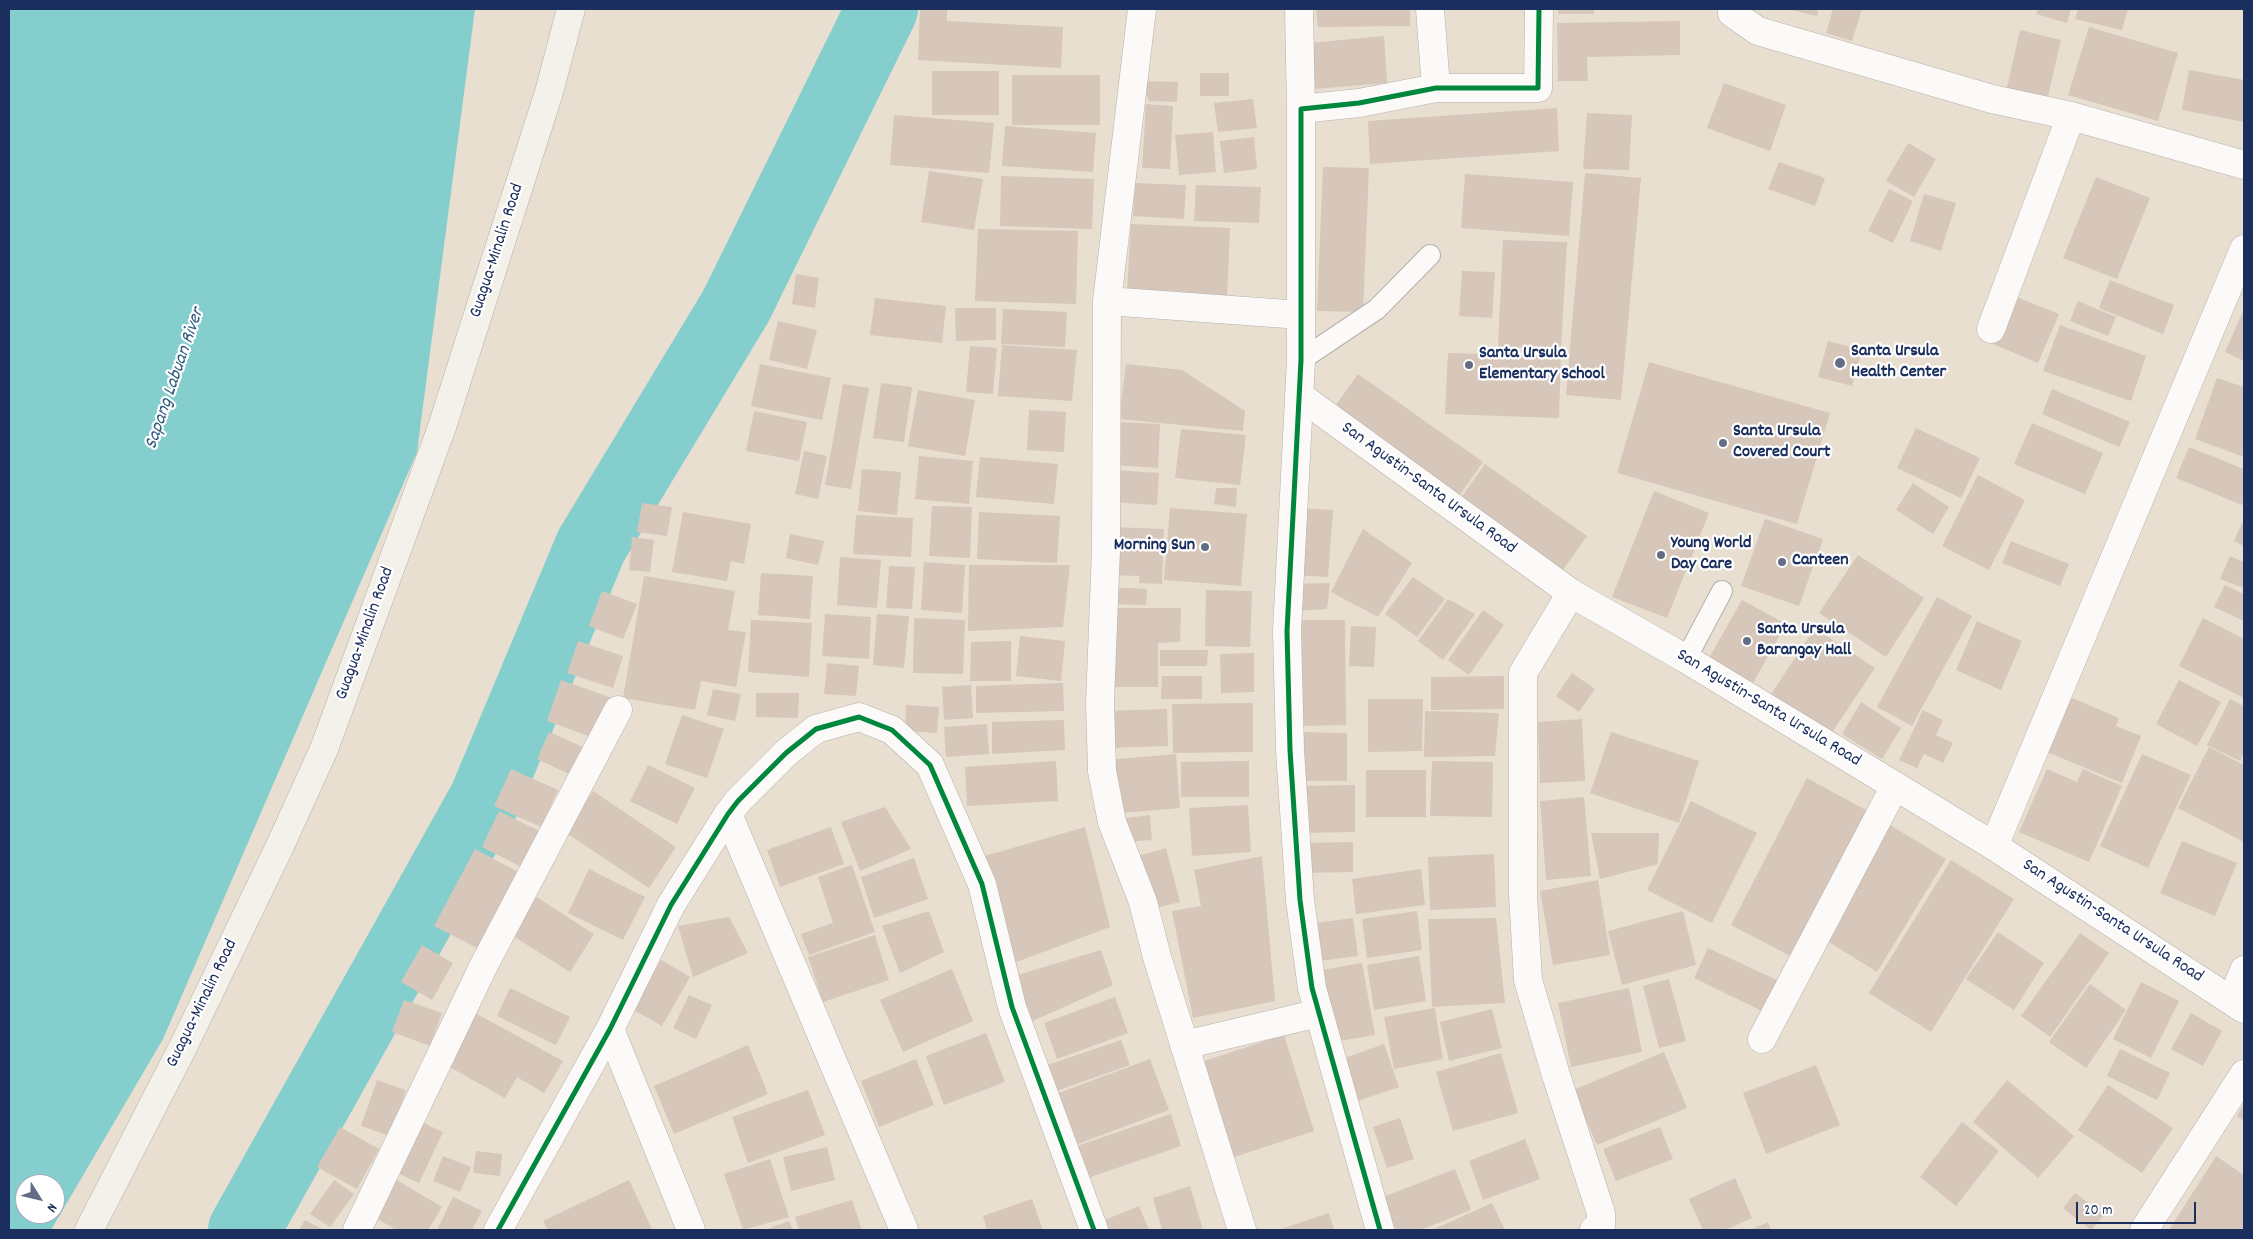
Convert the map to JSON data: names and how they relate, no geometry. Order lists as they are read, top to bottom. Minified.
{"streets":{"main road":["Guagua-Minalin Road"],"street":["San Agustin-Santa Ursula Road"]},"water":["Sapang Labuan River"],"places":["Santa Ursula Health Center","Santa Ursula Elementary School","Santa Ursula Covered Court","Morning Sun","Young World Day Care","Canteen","Santa Ursula Barangay Hall"],"scale_bar":"20 m","north":"bottom right"}
